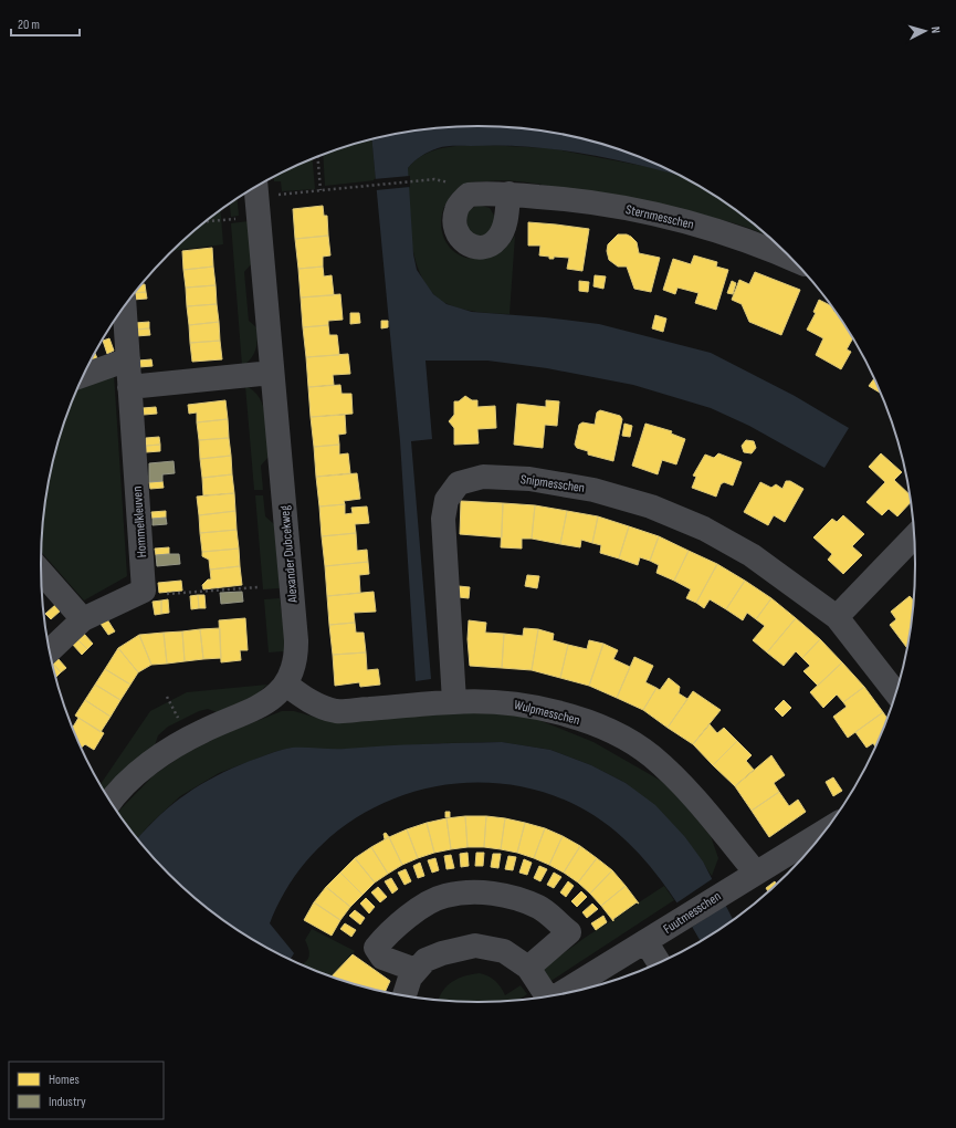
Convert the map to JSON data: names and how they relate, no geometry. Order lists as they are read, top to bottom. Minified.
{"streets":{"street":["Sternmesschen","Snipmesschen","Hommelkleuven","Alexander Dubcekweg","Wulpmesschen","Fuutmesschen"]},"crossings":[["Snipmesschen","Wulpmesschen"],["Alexander Dubcekweg","Wulpmesschen"],["Wulpmesschen","Fuutmesschen"]],"legend":["Homes","Industry"],"scale_bar":"20 m","north":"right"}
